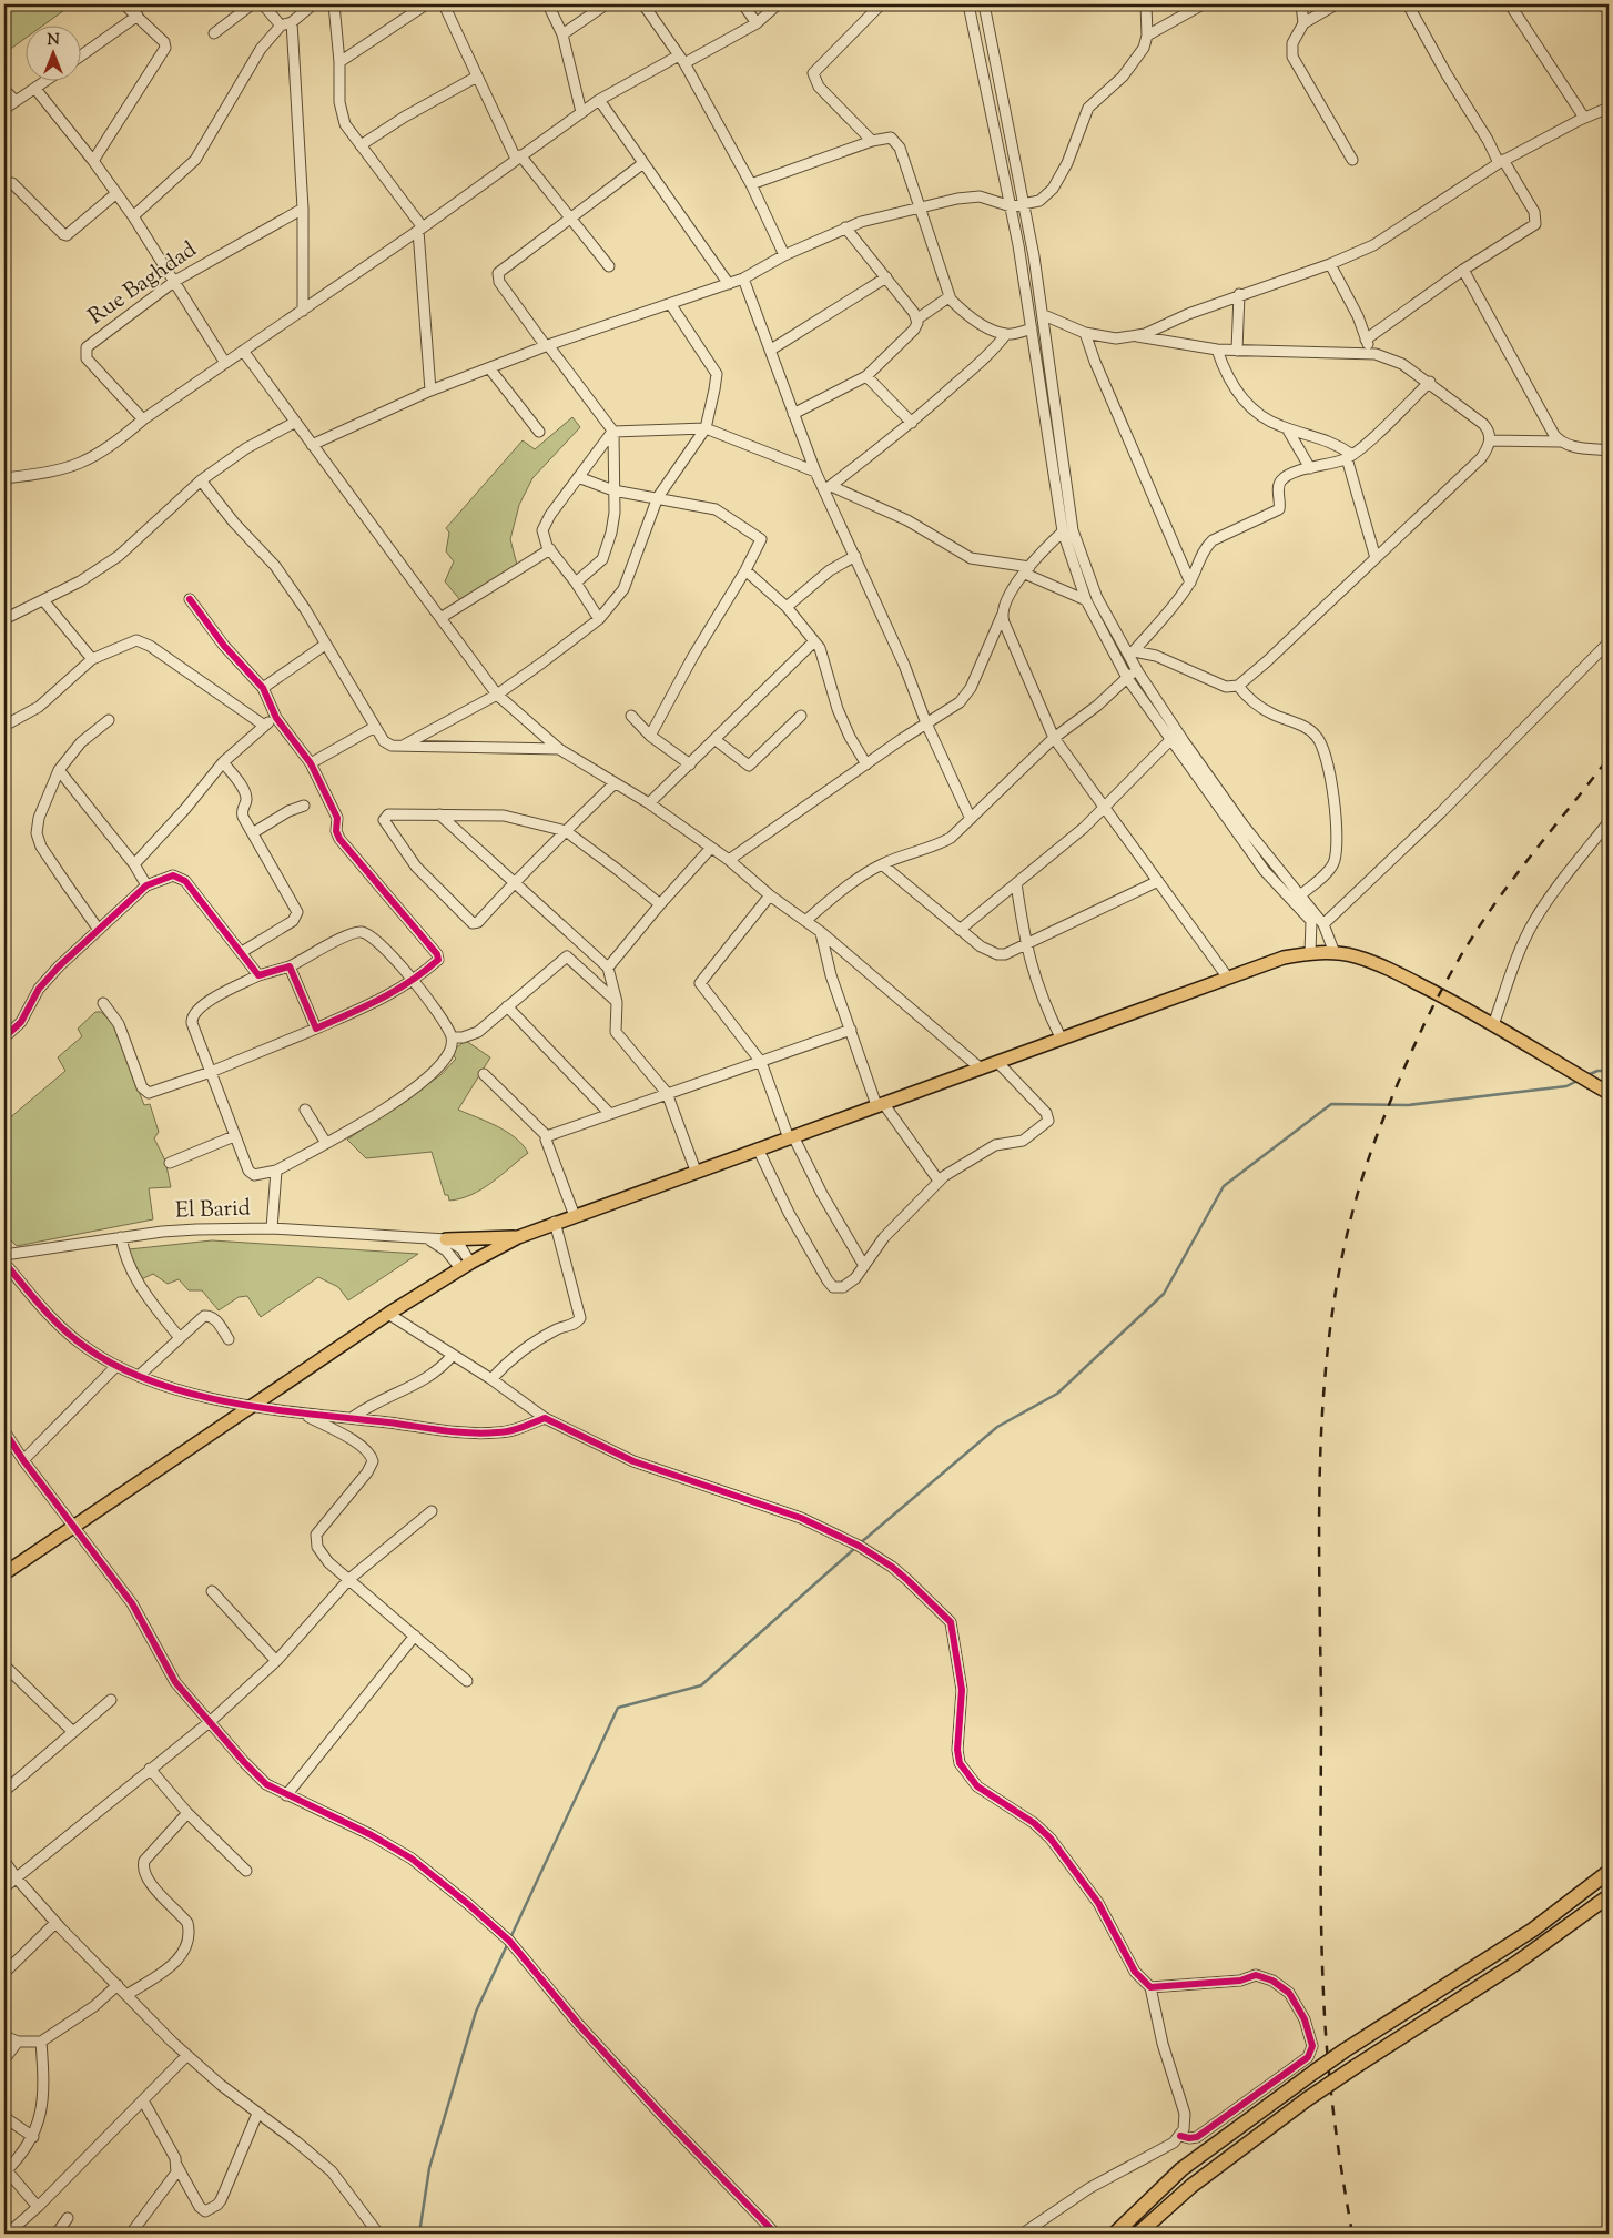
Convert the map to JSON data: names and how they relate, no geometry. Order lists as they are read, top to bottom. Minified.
{"streets":{"street":["Rue Baghdad","El Barid"]},"north":"top"}
